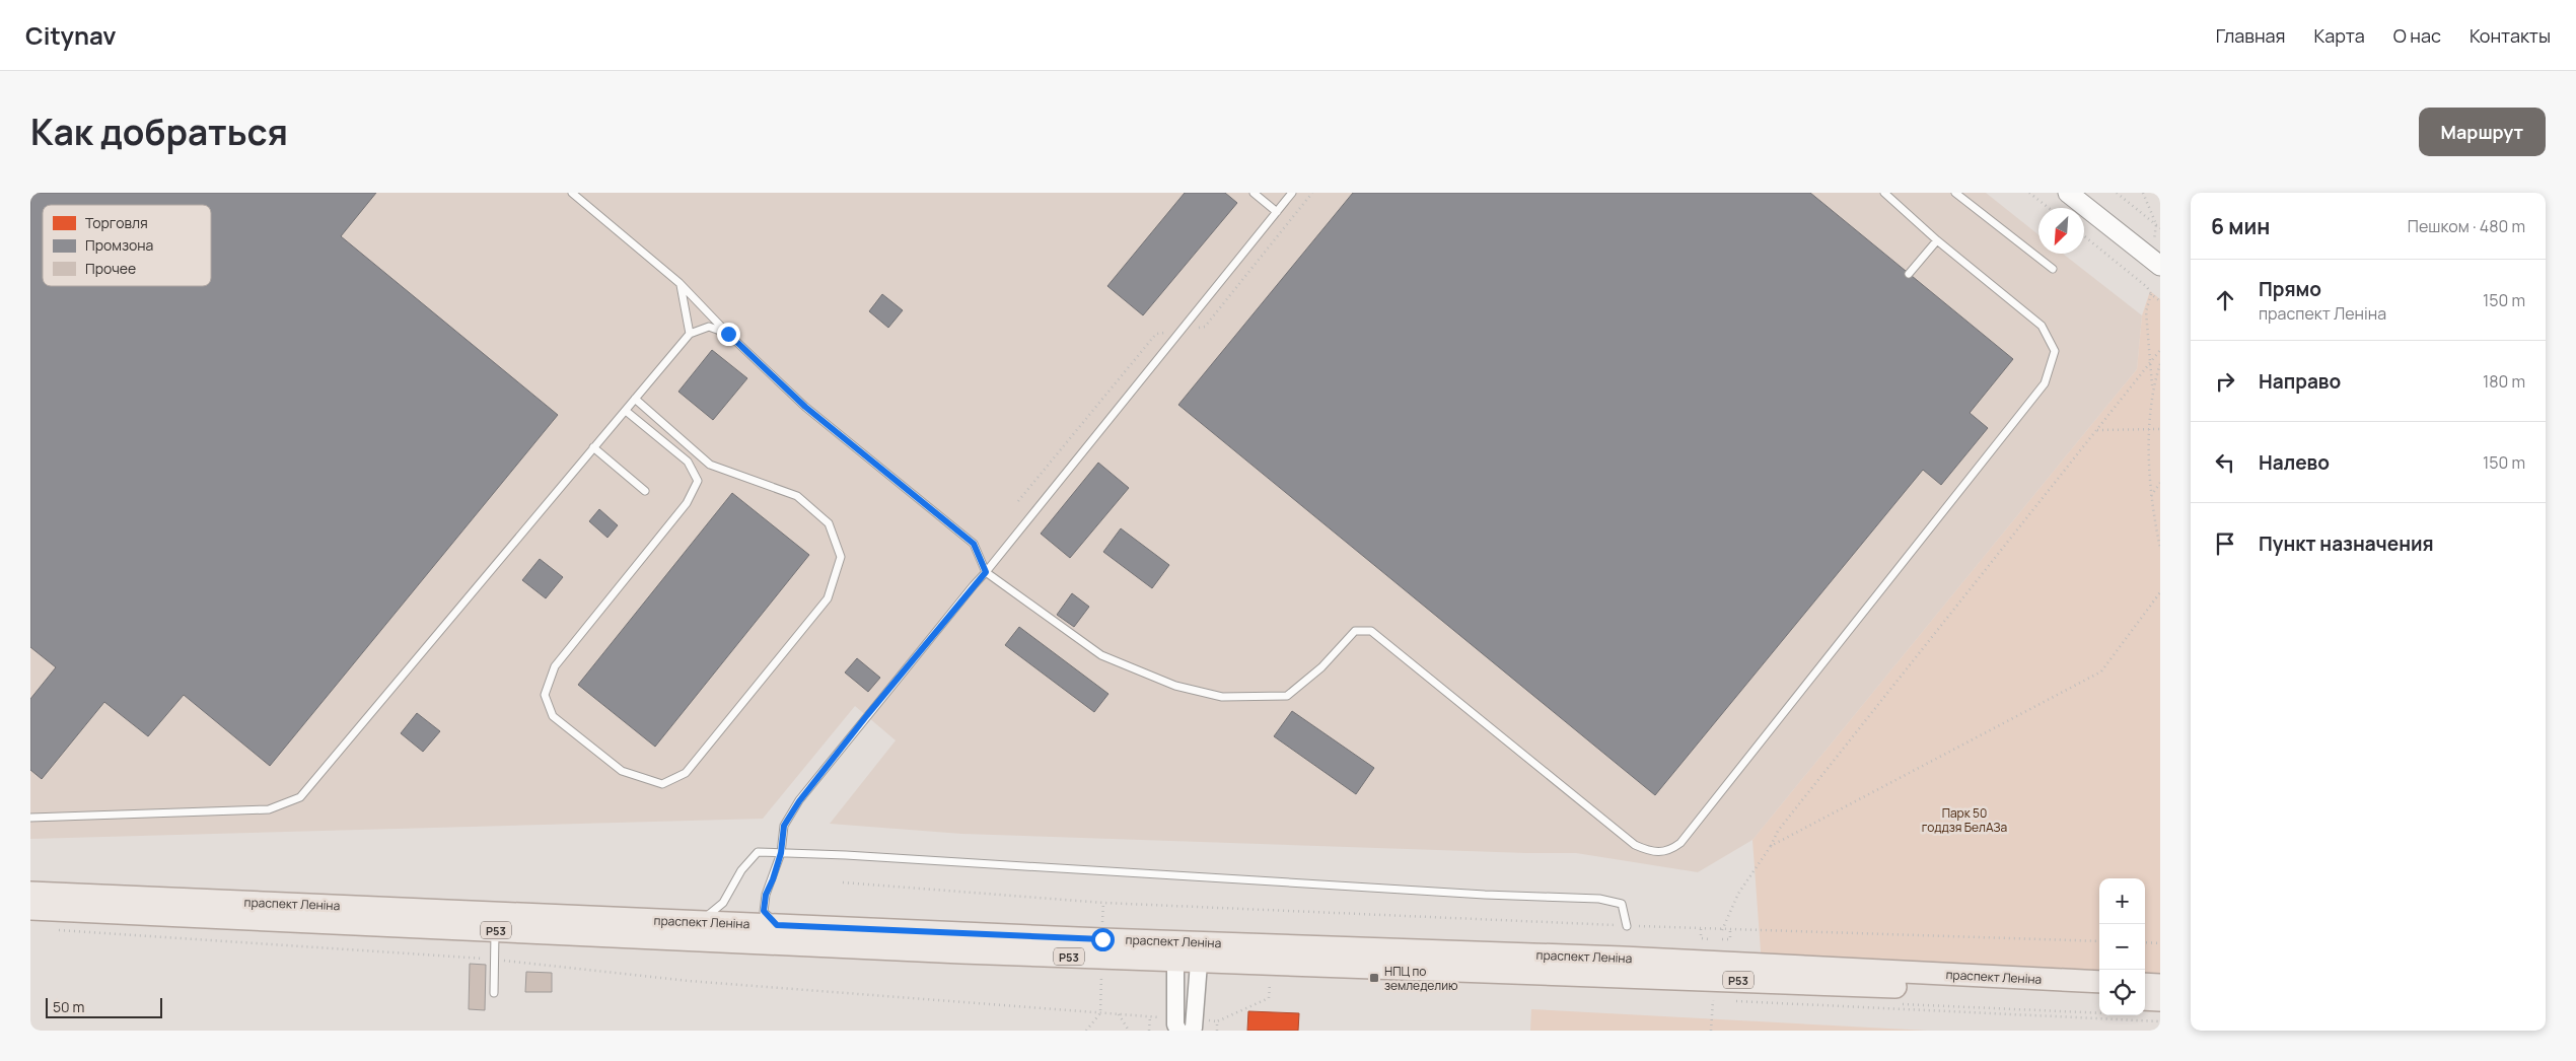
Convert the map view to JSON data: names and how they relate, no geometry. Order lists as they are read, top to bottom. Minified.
{"streets":{"main road":["праспект Леніна","Р53"]},"parks":["Парк 50 годдзя БелАЗа"],"places":{"transit":["НПЦ по земледелию"]},"legend":["Торговля","Промзона","Прочее"],"scale_bar":"50 m","north":"bottom left","page":{"header":"Citynav","nav":["Главная","Карта","О нас","Контакты"],"title":"Как добраться","buttons":"Маршрут","heading":["6 мин","Пешком · 480 m"],"list":[["Прямо","праспект Леніна","150 m"],["Направо","180 m"],["Налево","150 m"],"Пункт назначения"],"map_buttons":["+","−"],"scale":"50 m"}}
